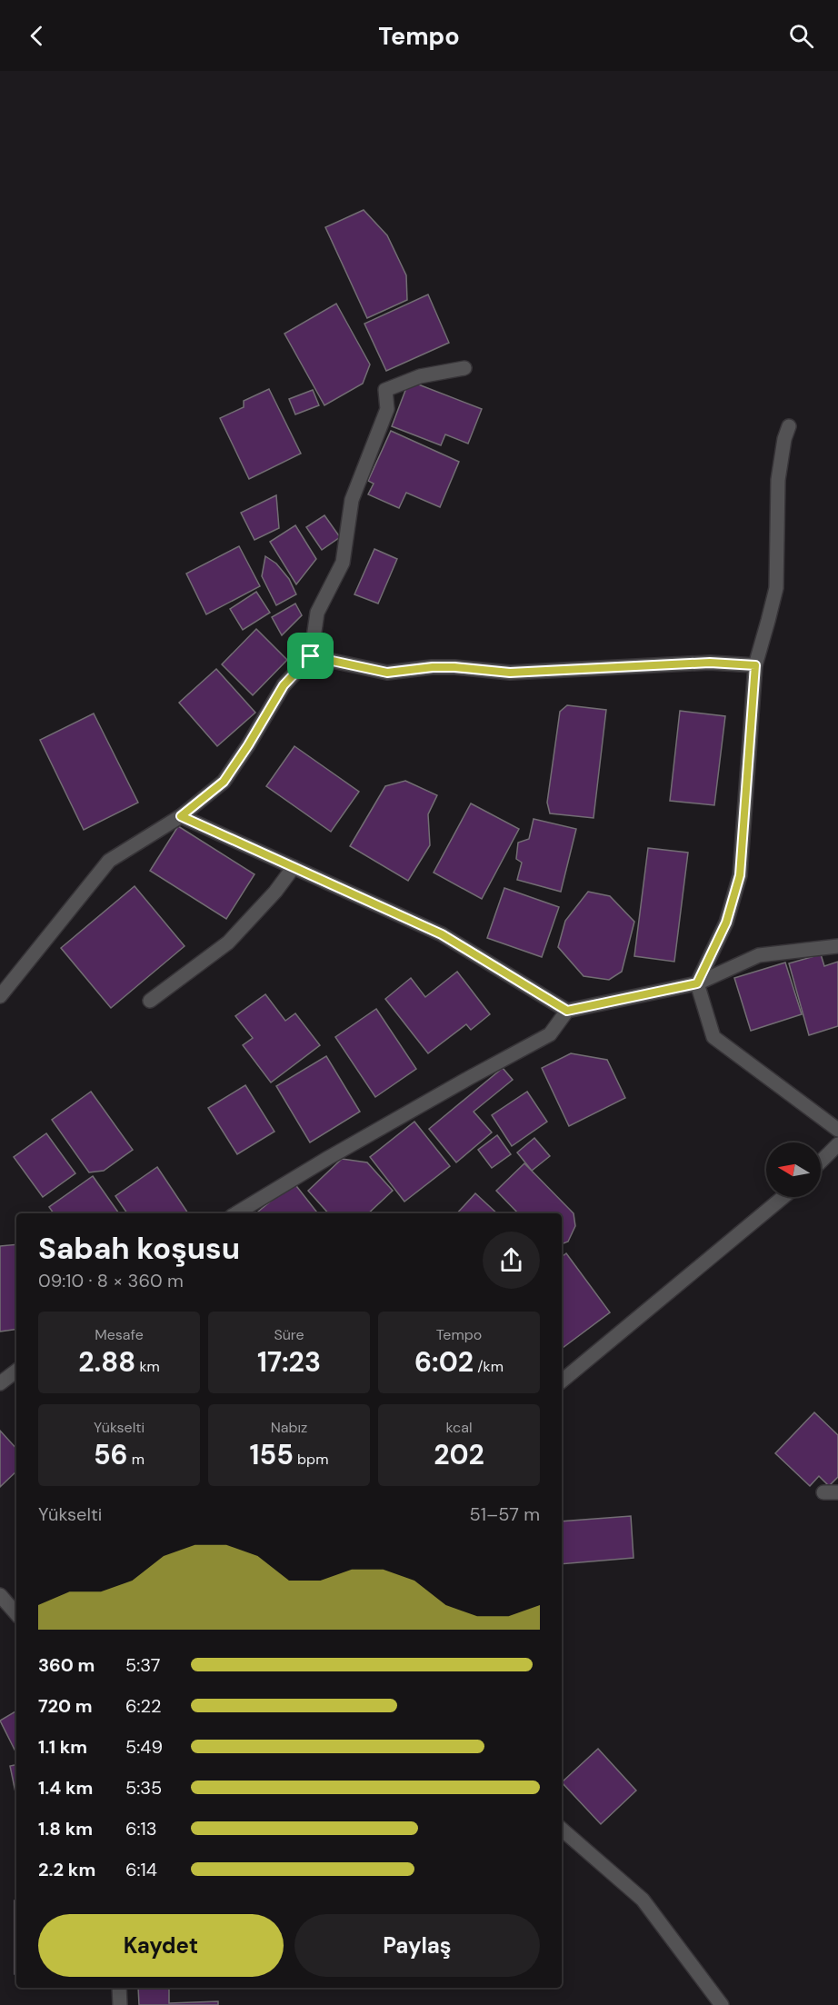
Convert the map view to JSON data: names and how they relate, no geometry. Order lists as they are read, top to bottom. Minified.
{"north":"left","page":{"header":"Tempo","heading":["Sabah koşusu","09:10 · 8 × 360 m"],"stats":[["Mesafe","2.88 km"],["Süre","17:23"],["Tempo","6:02 /km"],["Yükselti","56 m"],["Nabız","155 bpm"],["kcal","202"]],"chart":["Yükselti","51–57 m"],"list":[{"name":"360 m","note":"5:37"},{"name":"720 m","note":"6:22"},{"name":"1.1 km","note":"5:49"},{"name":"1.4 km","note":"5:35"},{"name":"1.8 km","note":"6:13"},{"name":"2.2 km","note":"6:14"}],"buttons":["Kaydet","Paylaş"]}}
